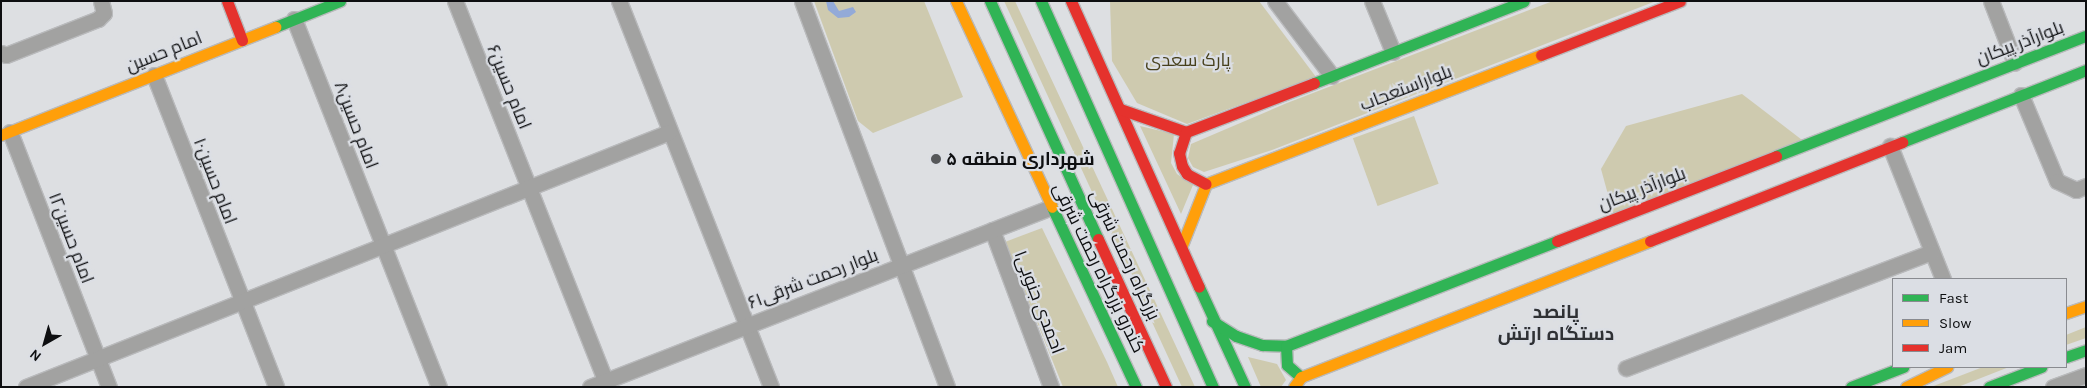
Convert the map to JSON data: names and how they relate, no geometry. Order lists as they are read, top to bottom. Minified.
{"streets":{"main road":["بلوارآذر پیکان","امام حسین","بلواراستعجاب","بزرگراه رحمت شرقی","کندرو بزرگراه رحمت شرقی"],"street":["امام حسین۶","امام حسین۸","امام حسین۱۰","امام حسین۱۲","بلوار رحمت شرقی۶۱","احمدی جنوبی۱"]},"crossings":[["امام حسین","امام حسین۸"],["امام حسین","امام حسین۱۰"],["امام حسین","امام حسین۱۲"],["امام حسین۶","بلوار رحمت شرقی۶۱"],["کندرو بزرگراه رحمت شرقی","بلوار رحمت شرقی۶۱"],["بلوار رحمت شرقی۶۱","احمدی جنوبی۱"]],"districts":["پانصد دستگاه ارتش"],"parks":["پارک سعدی"],"places":["شهرداری منطقه ۵"],"legend":["Fast","Slow","Jam"],"north":"bottom left"}
